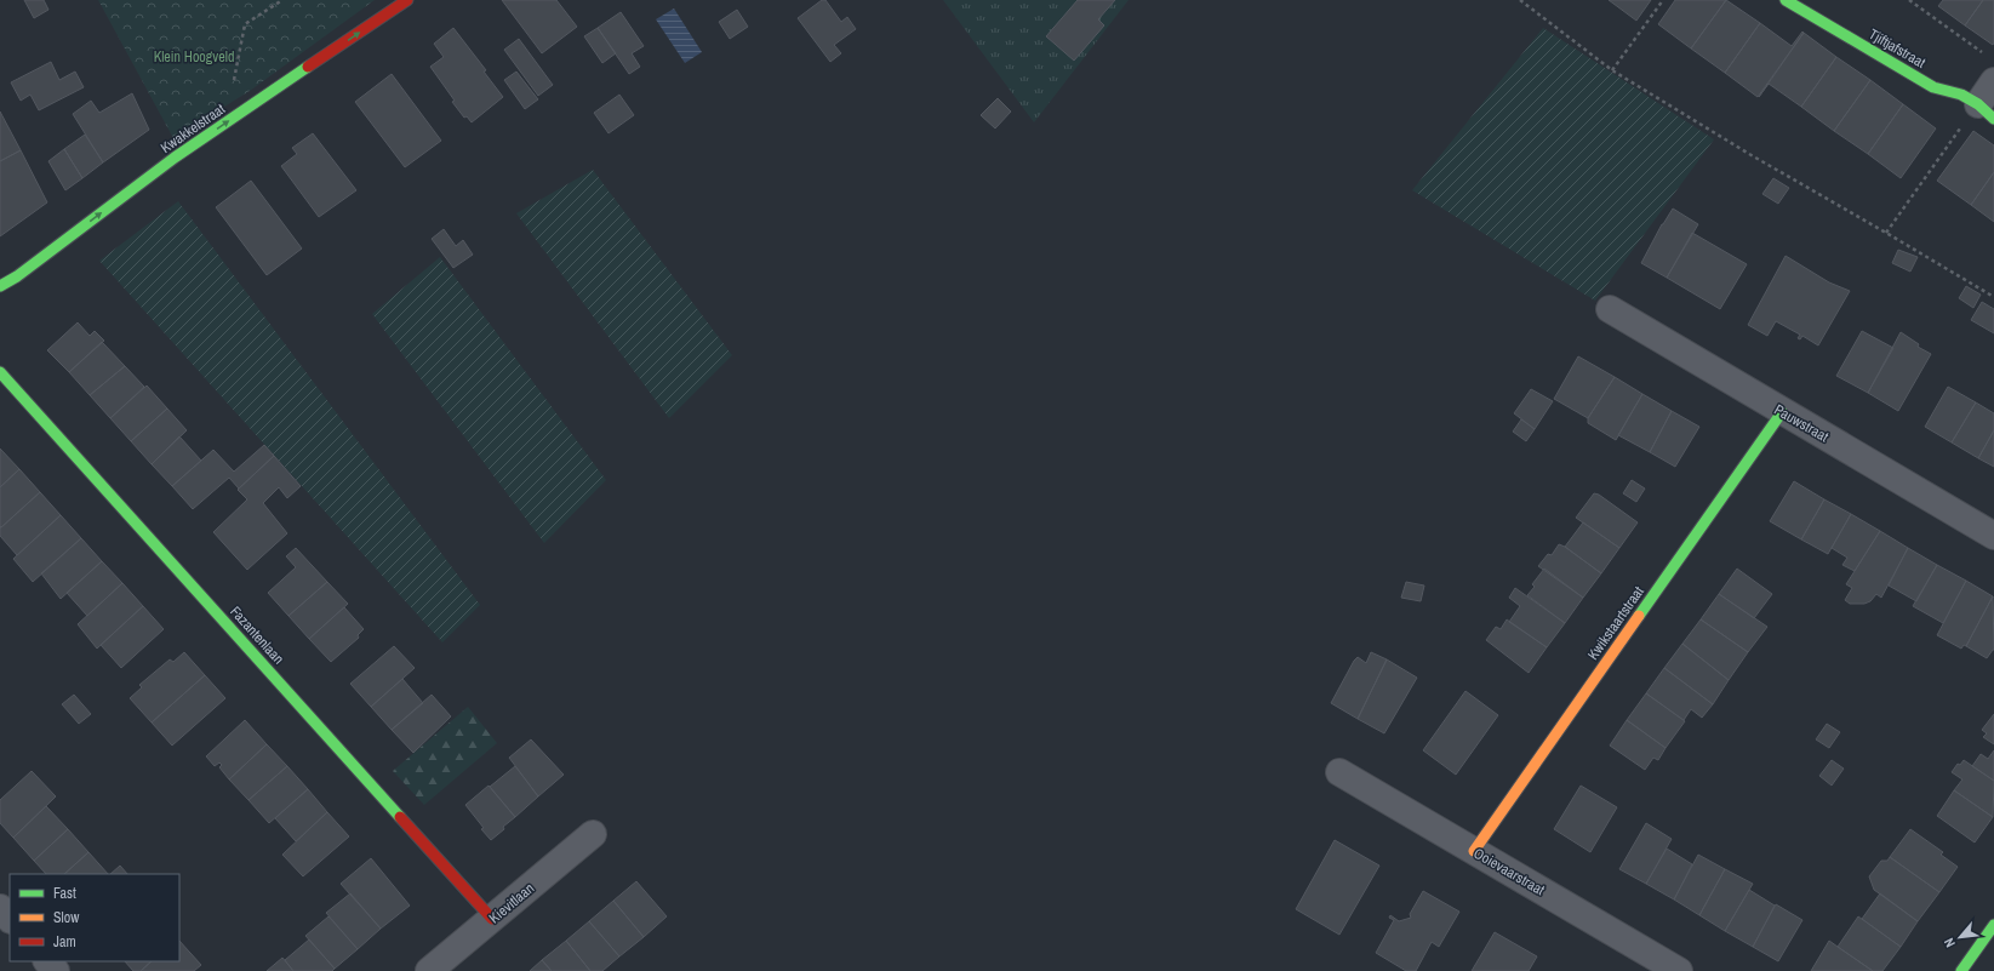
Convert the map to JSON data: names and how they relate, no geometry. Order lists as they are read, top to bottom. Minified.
{"streets":{"street":["Tjiftjafstraat","Kwakkelstraat","Pauwstraat","Kwikstaartstraat","Fazantenlaan","Ooievaarstraat","Kievitlaan"]},"crossings":[["Pauwstraat","Kwikstaartstraat"],["Kwikstaartstraat","Ooievaarstraat"],["Fazantenlaan","Kievitlaan"]],"one_way":["Kwakkelstraat"],"parks":["Klein Hoogveld"],"legend":["Fast","Slow","Jam"],"north":"bottom left"}
